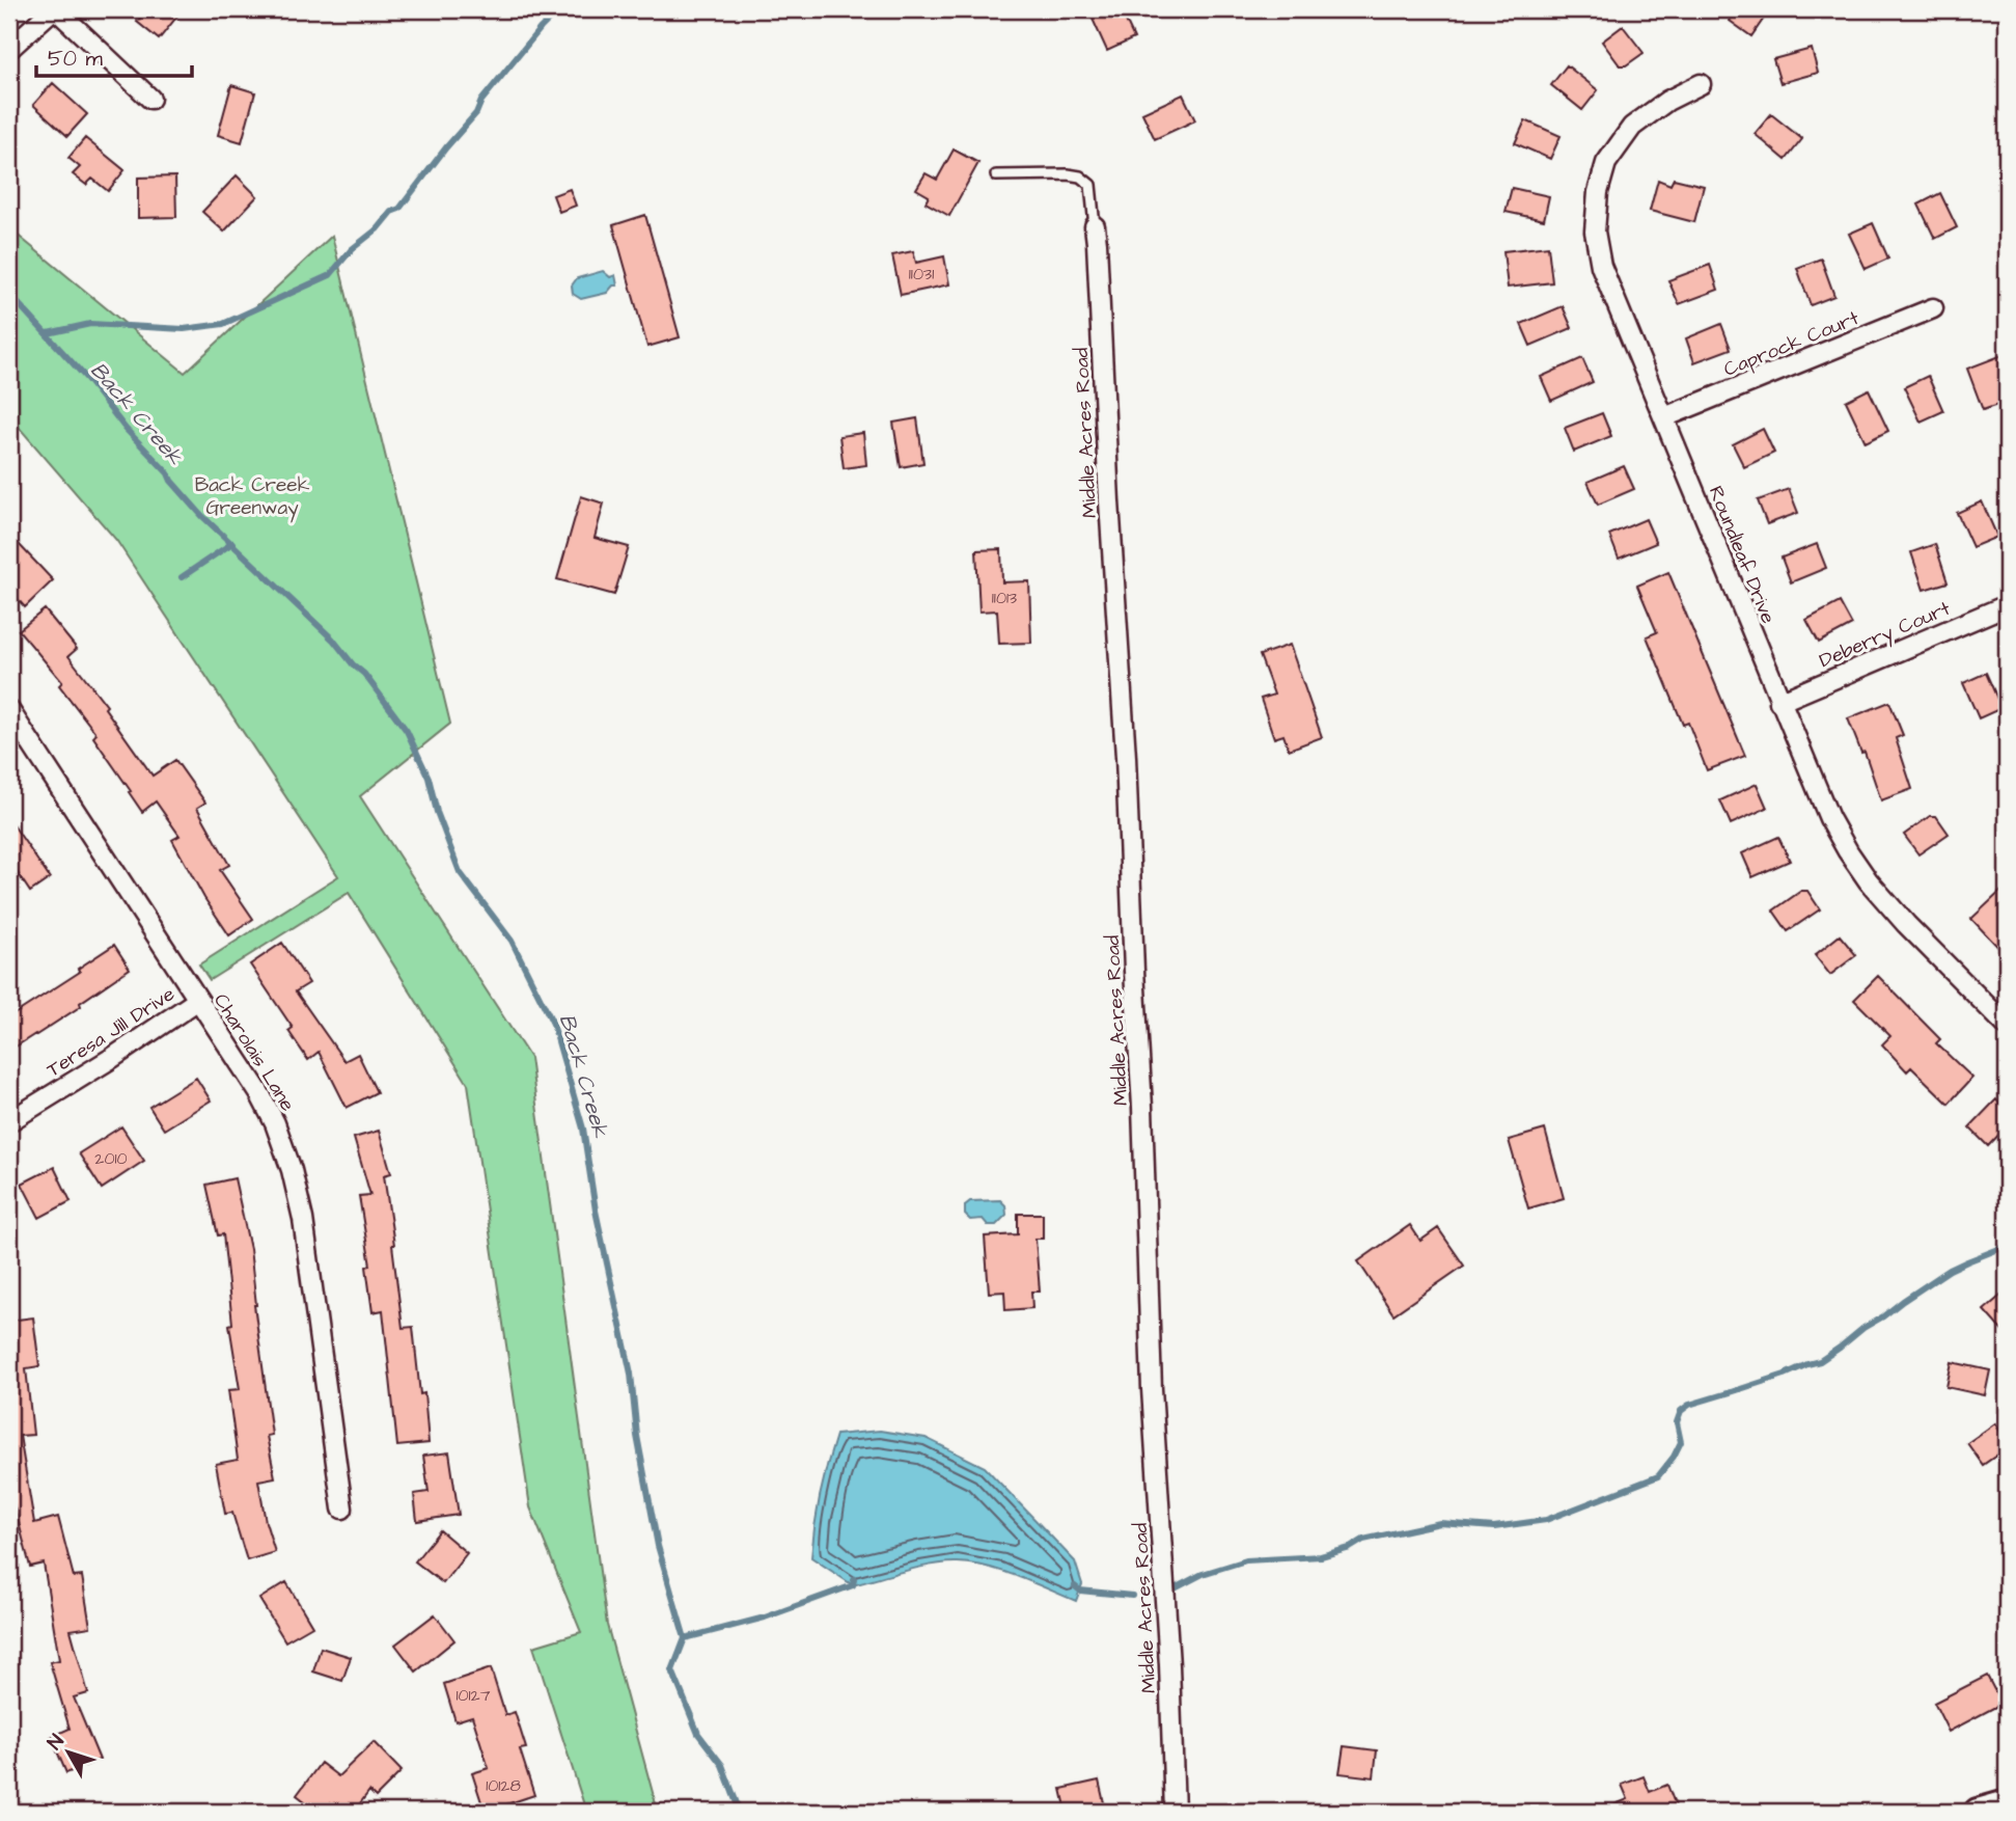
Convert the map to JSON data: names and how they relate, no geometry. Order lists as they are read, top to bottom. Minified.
{"streets":{"street":["Caprock Court","Middle Acres Road","Roundleaf Drive","Deberry Court","Teresa Jill Drive","Charolais Lane"]},"crossings":[["Caprock Court","Roundleaf Drive"],["Roundleaf Drive","Deberry Court"],["Teresa Jill Drive","Charolais Lane"]],"water":["Back Creek"],"parks":["Back Creek Greenway"],"house_numbers":["11031","11013","2010","10127","10128"],"scale_bar":"50 m","north":"top left"}
